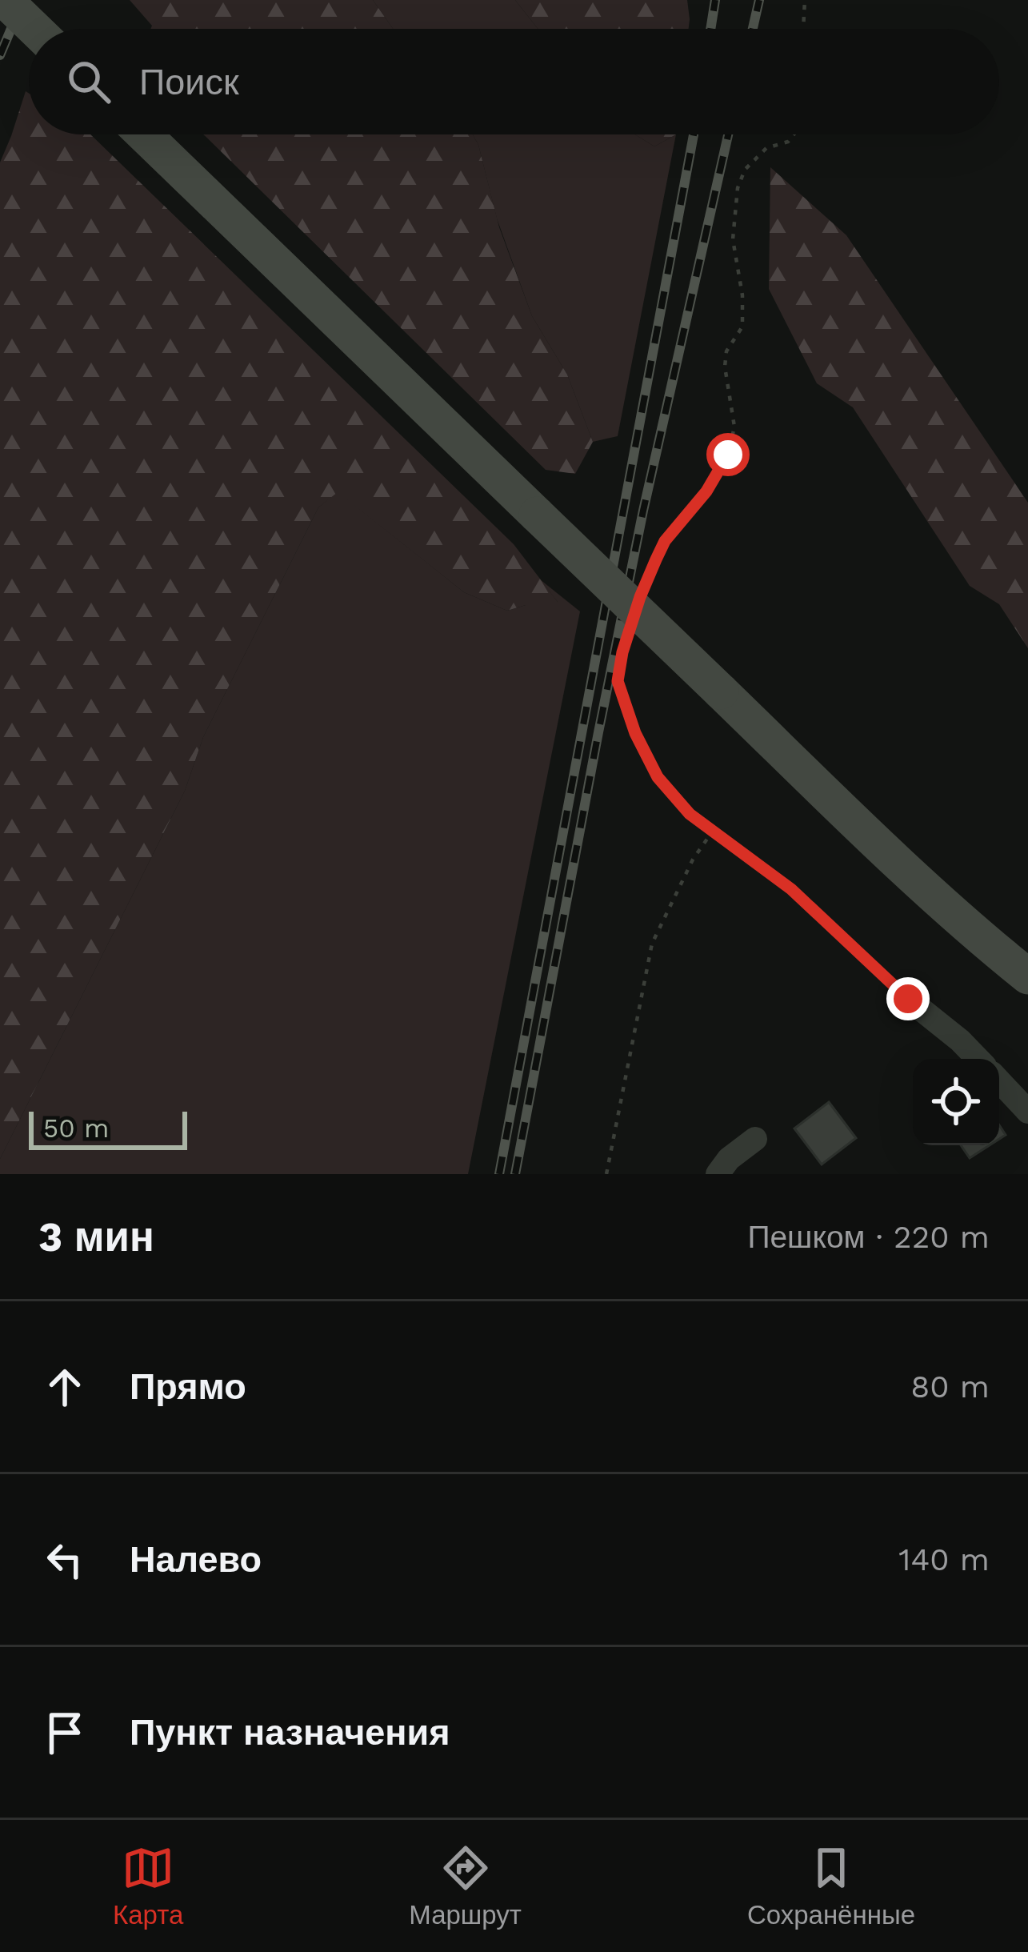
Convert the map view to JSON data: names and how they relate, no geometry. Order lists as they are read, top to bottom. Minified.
{"scale_bar":"50 m","page":{"search":"Поиск","scale":"50 m","heading":["3 мин","Пешком · 220 m"],"list":[["Прямо","80 m"],["Налево","140 m"],"Пункт назначения"],"nav":["Карта","Маршрут","Сохранённые"]}}
